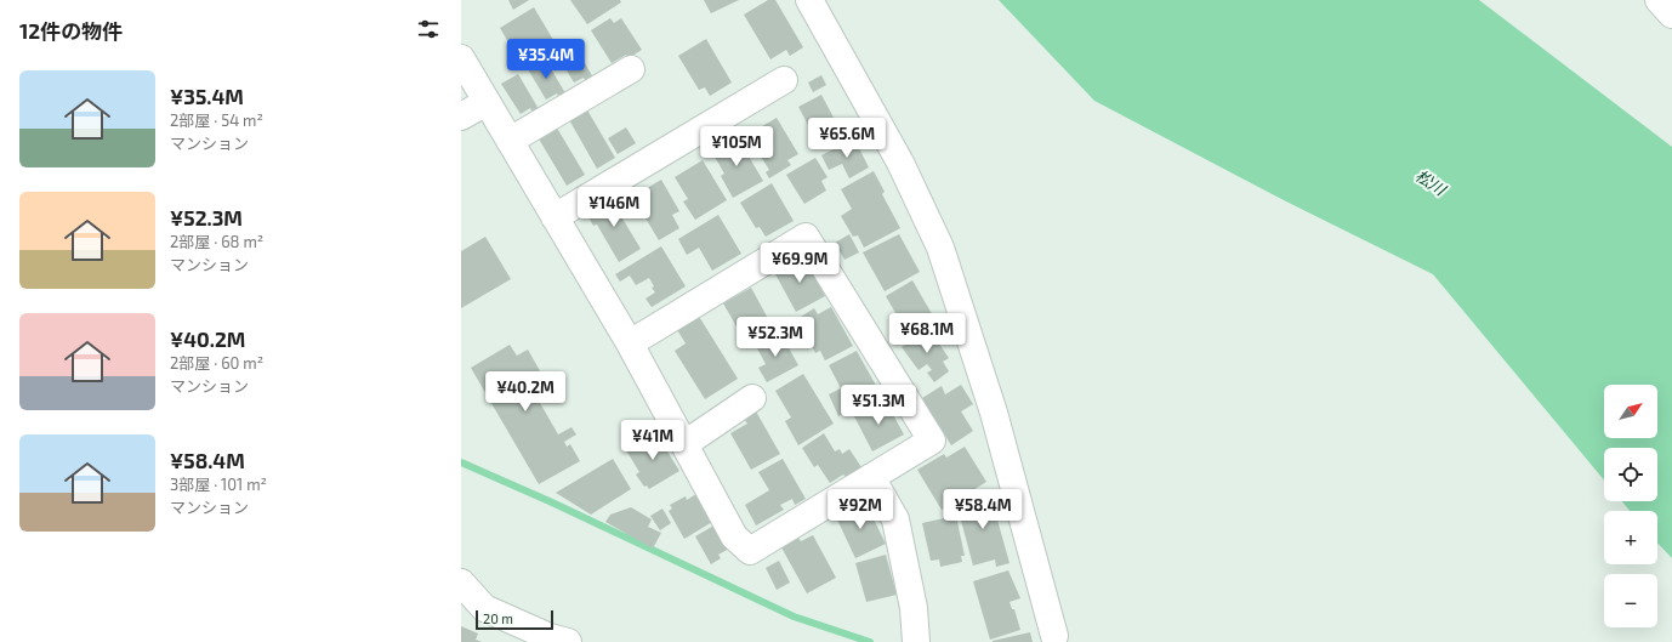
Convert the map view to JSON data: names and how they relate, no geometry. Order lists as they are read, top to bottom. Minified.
{"water":["松川"],"scale_bar":"20 m","north":"top right","page":{"heading":"12件の物件","price":["¥35.4M","¥65.6M","¥105M","¥146M","¥69.9M","¥68.1M","¥52.3M","¥40.2M","¥51.3M","¥41M","¥92M","¥58.4M"],"list":[{"name":"¥35.4M","note":"2部屋 · 54 m² · マンション"},{"name":"¥52.3M","note":"2部屋 · 68 m² · マンション"},{"name":"¥40.2M","note":"2部屋 · 60 m² · マンション"},{"name":"¥58.4M","note":"3部屋 · 101 m² · マンション"}],"map_buttons":["+","−"],"scale":"20 m"}}
